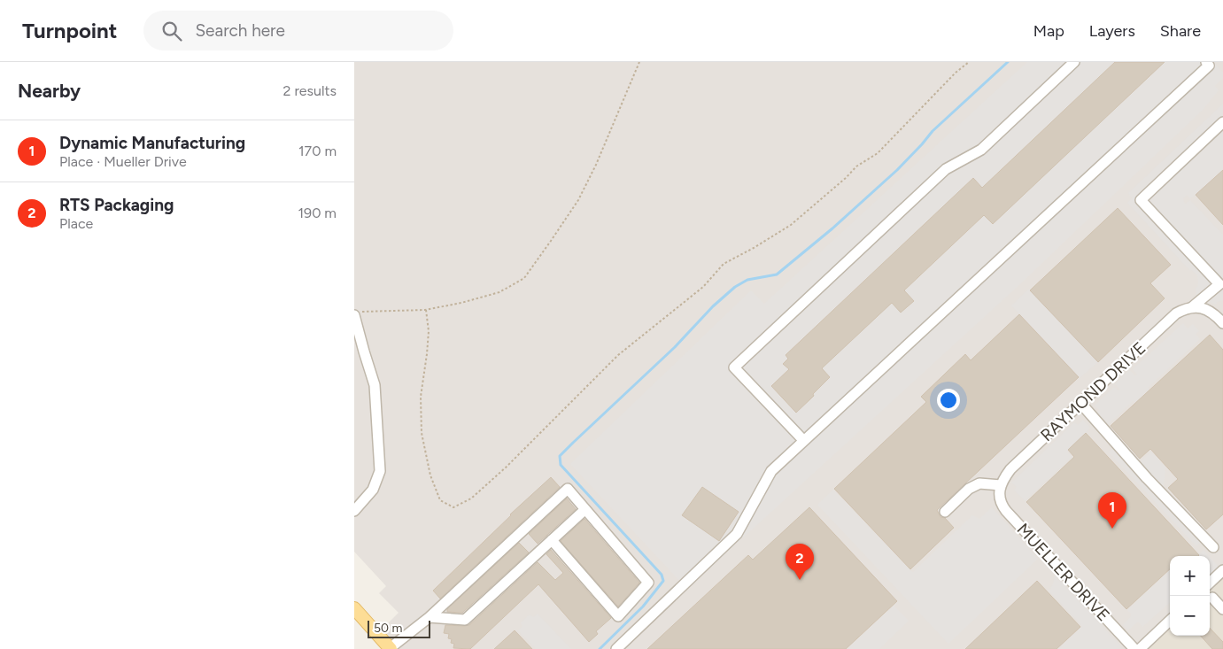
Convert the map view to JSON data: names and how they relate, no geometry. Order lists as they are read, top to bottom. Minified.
{"streets":{"street":["RAYMOND DRIVE","MUELLER DRIVE"]},"crossings":[["RAYMOND DRIVE","MUELLER DRIVE"]],"scale_bar":"50 m","page":{"header":"Turnpoint","search":"Search here","nav":["Map","Layers","Share"],"heading":["Nearby","2 results"],"list":[{"mark":"1","name":"Dynamic Manufacturing","note":"Place · Mueller Drive","value":"170 m"},{"mark":"2","name":"RTS Packaging","note":"Place","value":"190 m"}],"pins":["1","2"],"map_buttons":["+","−"],"scale":"50 m"}}
